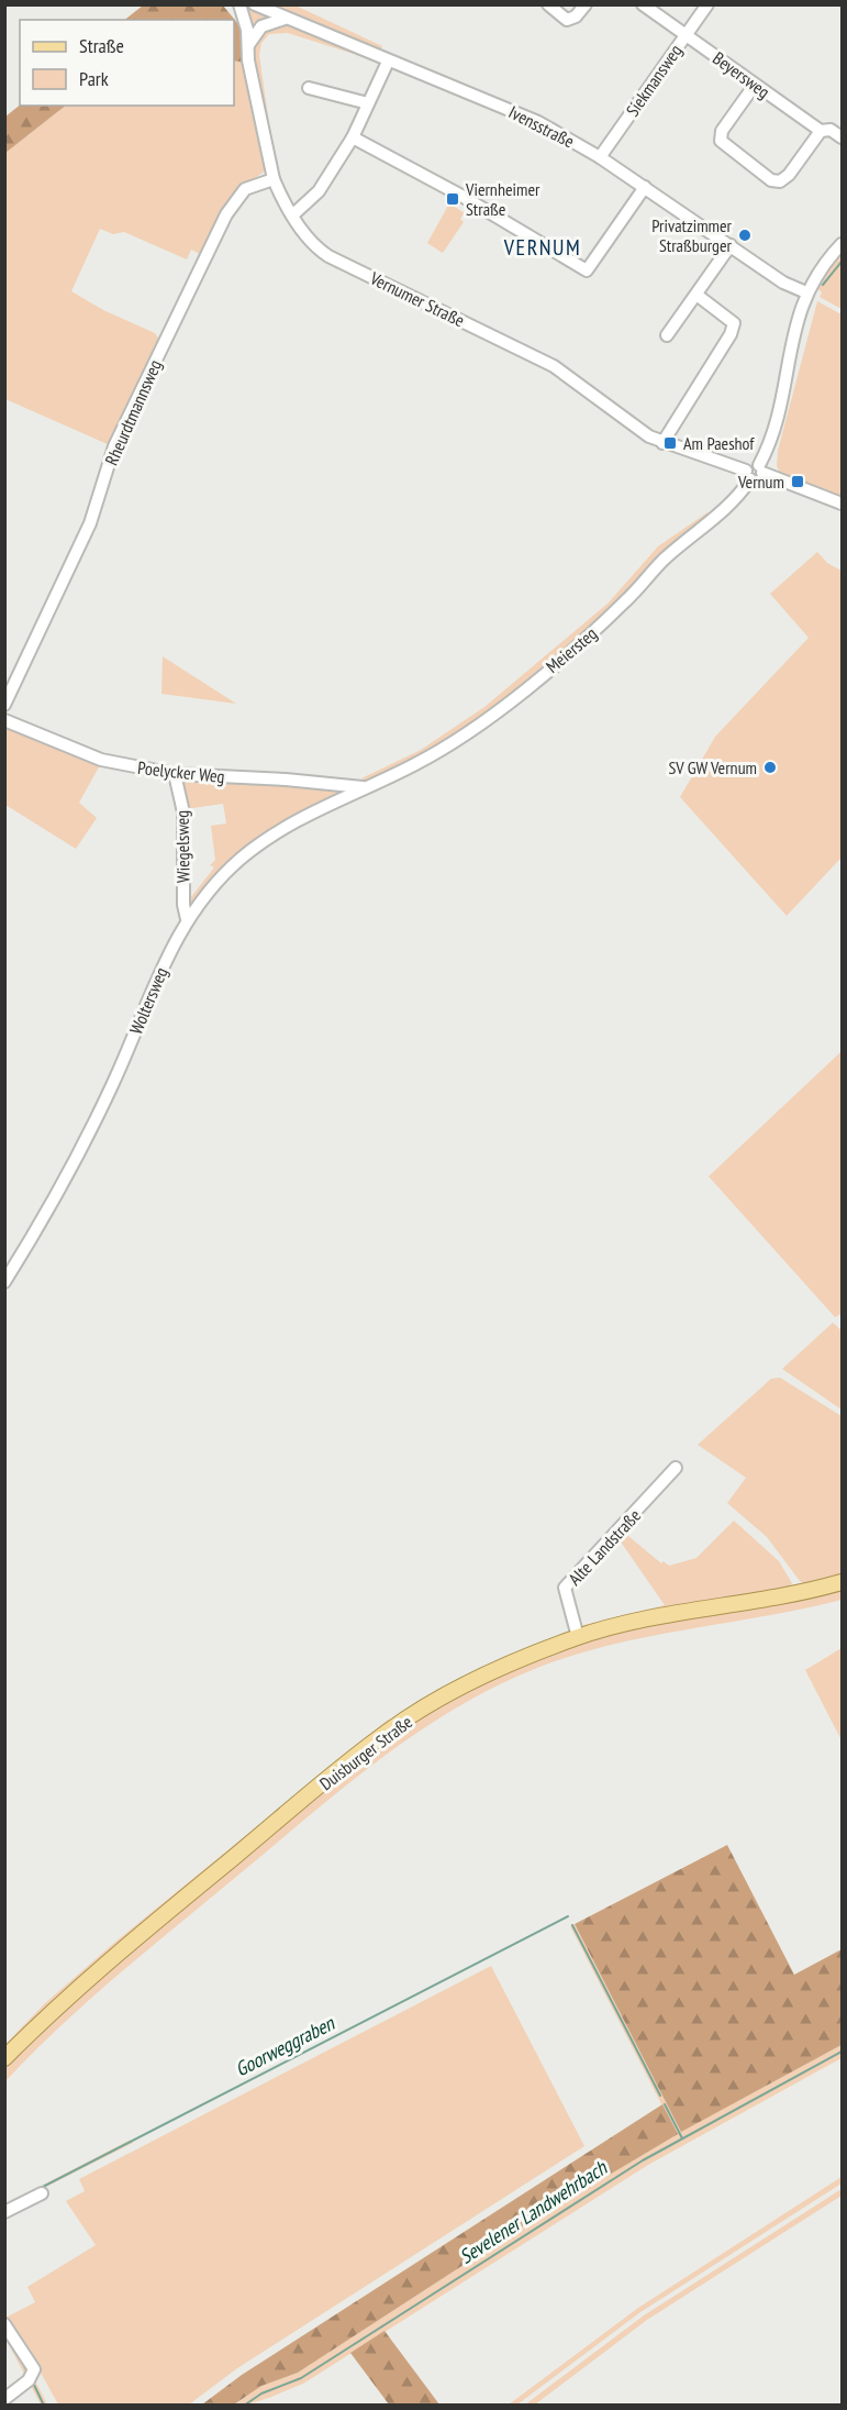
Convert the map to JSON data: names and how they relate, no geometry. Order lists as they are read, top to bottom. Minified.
{"streets":{"main road":["Duisburger Straße"],"street":["Beyersweg","Siekmansweg","Ivensstraße","Vernumer Straße","Rheurdtmannsweg","Meiersteg","Poelycker Weg","Wiegelsweg","Woltersweg","Alte Landstraße"]},"crossings":[["Beyersweg","Siekmansweg"],["Siekmansweg","Ivensstraße"],["Vernumer Straße","Rheurdtmannsweg"],["Vernumer Straße","Meiersteg"],["Meiersteg","Poelycker Weg"],["Meiersteg","Woltersweg"],["Poelycker Weg","Wiegelsweg"],["Poelycker Weg","Woltersweg"],["Wiegelsweg","Woltersweg"],["Alte Landstraße","Duisburger Straße"]],"districts":["VERNUM"],"water":["Goorweggraben","Sevelener Landwehrbach"],"places":{"transit":["Viernheimer Straße","Am Paeshof","Vernum"],"other":["Privatzimmer Straßburger","SV GW Vernum"]},"legend":["Straße","Park"]}
